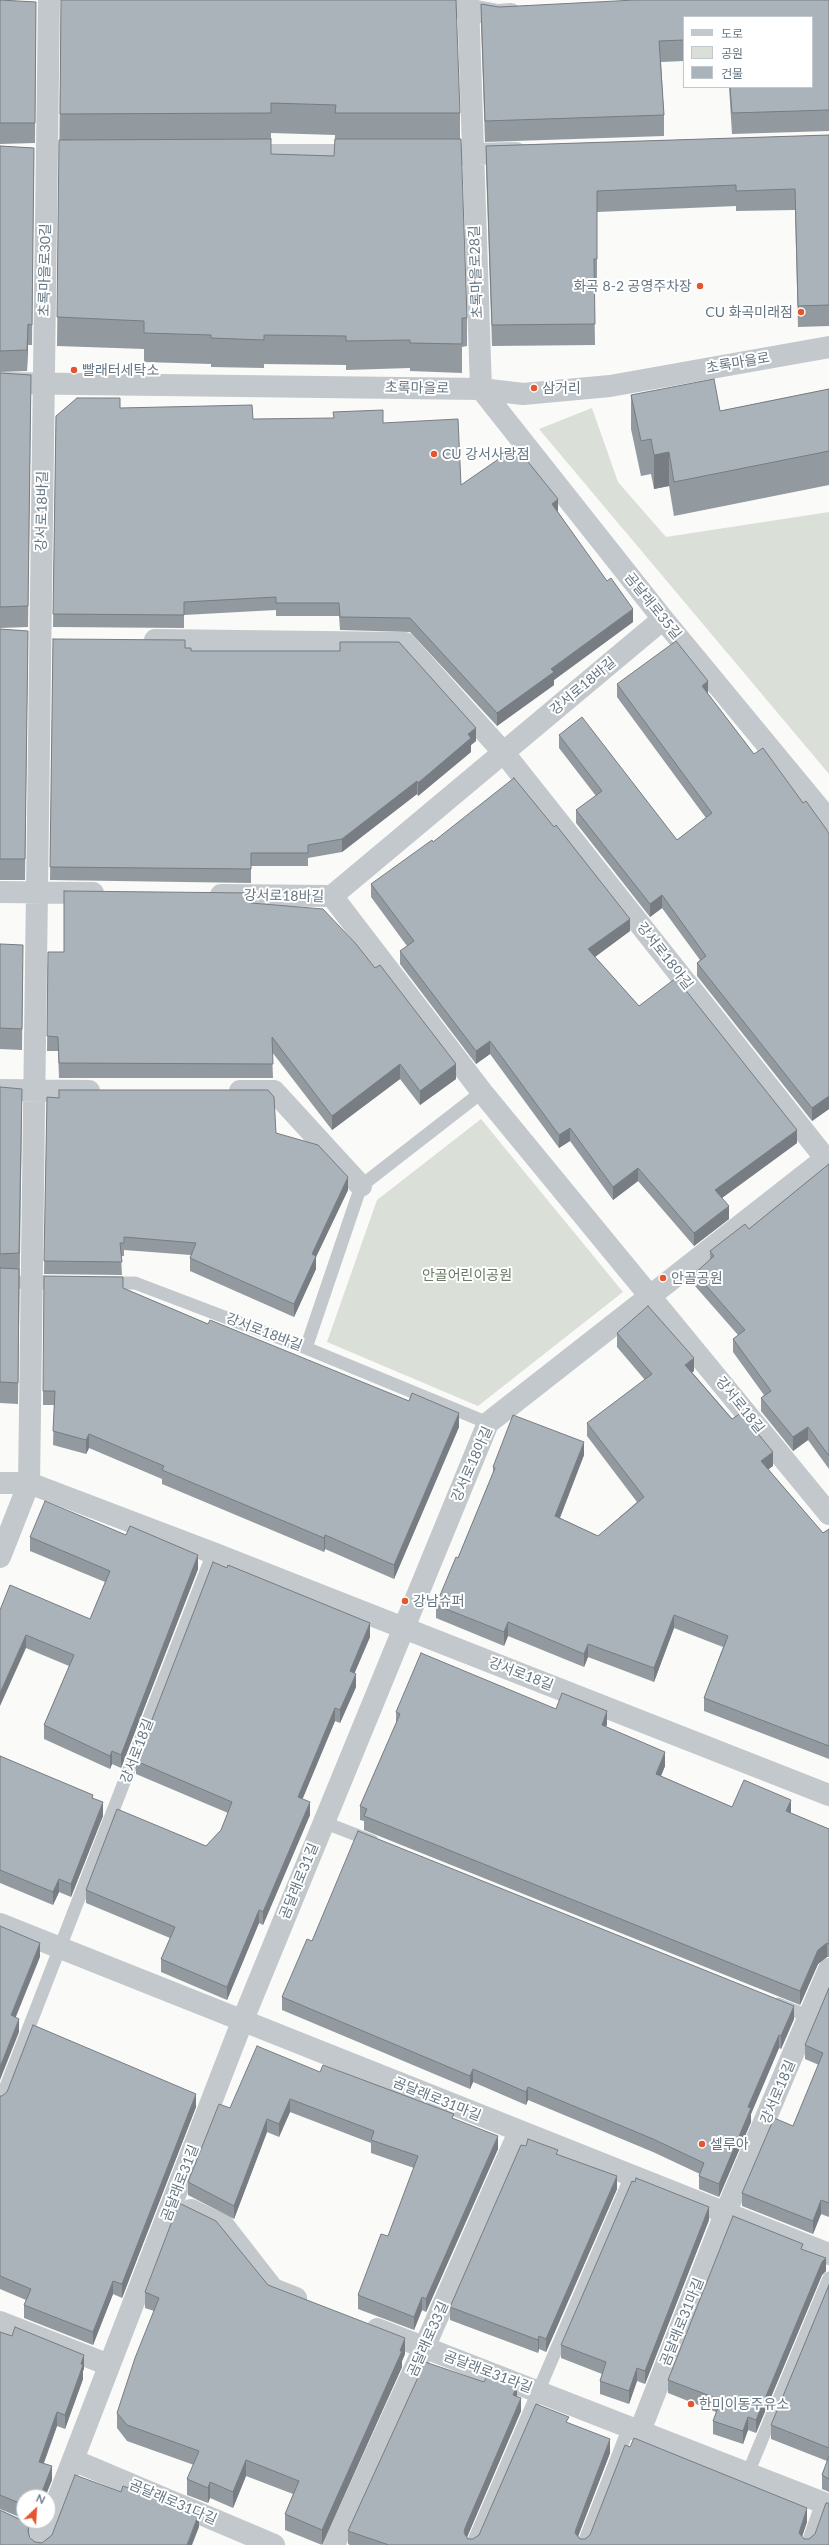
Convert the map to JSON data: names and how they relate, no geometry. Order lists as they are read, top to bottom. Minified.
{"streets":{"street":["초록마을로30길","초록마을로28길","초록마을로","강서로18바길","곰달래로35길","강서로18아길","강서로18길","곰달래로31길","곰달래로31마길","곰달래로33길","곰달래로31라길","곰달래로31다길"]},"crossings":[["초록마을로30길","초록마을로"],["초록마을로30길","강서로18바길"],["초록마을로28길","초록마을로"],["초록마을로28길","곰달래로35길"],["초록마을로","강서로18바길"],["초록마을로","곰달래로35길"],["강서로18바길","곰달래로35길"],["강서로18바길","강서로18아길"],["강서로18바길","강서로18길"],["강서로18아길","강서로18길"],["강서로18아길","곰달래로31길"],["강서로18길","곰달래로31길"],["강서로18길","곰달래로31마길"],["곰달래로31길","곰달래로31마길"],["곰달래로31길","곰달래로31다길"],["곰달래로31마길","곰달래로33길"],["곰달래로31마길","곰달래로31라길"],["곰달래로33길","곰달래로31라길"]],"parks":["안골어린이공원"],"places":["화곡 8-2 공영주차장","CU 화곡미래점","빨래터세탁소","삼거리","CU 강서사랑점","안골공원","강남슈퍼","셀루아","한미이동주유소"],"legend":["도로","공원","건물"],"north":"top right"}
